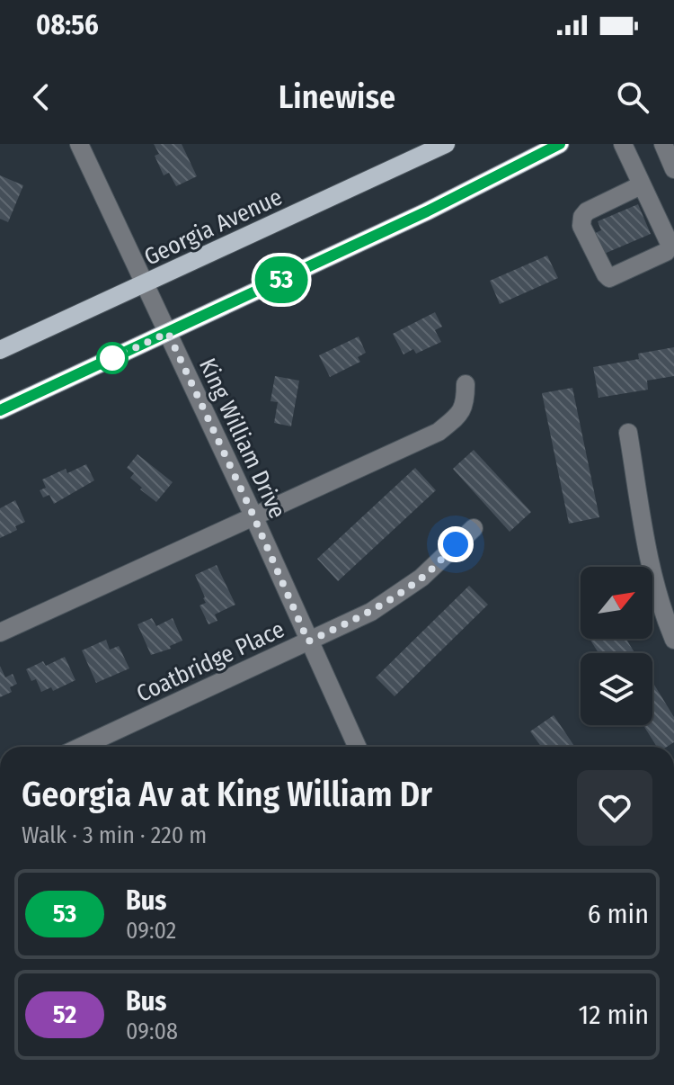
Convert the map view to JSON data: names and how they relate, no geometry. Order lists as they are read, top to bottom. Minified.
{"streets":{"main road":["Georgia Avenue"],"street":["King William Drive","Coatbridge Place"]},"crossings":[["Georgia Avenue","King William Drive"],["King William Drive","Coatbridge Place"]],"lines":["bus line 53"],"north":"top right","page":{"status":"08:56","header":"Linewise","on_map":"53","heading":["Georgia Av at King William Dr","Walk · 3 min · 220 m"],"list":[{"mark":"53","name":"Bus","note":"09:02","value":"6 min"},{"mark":"52","name":"Bus","note":"09:08","value":"12 min"}]}}
